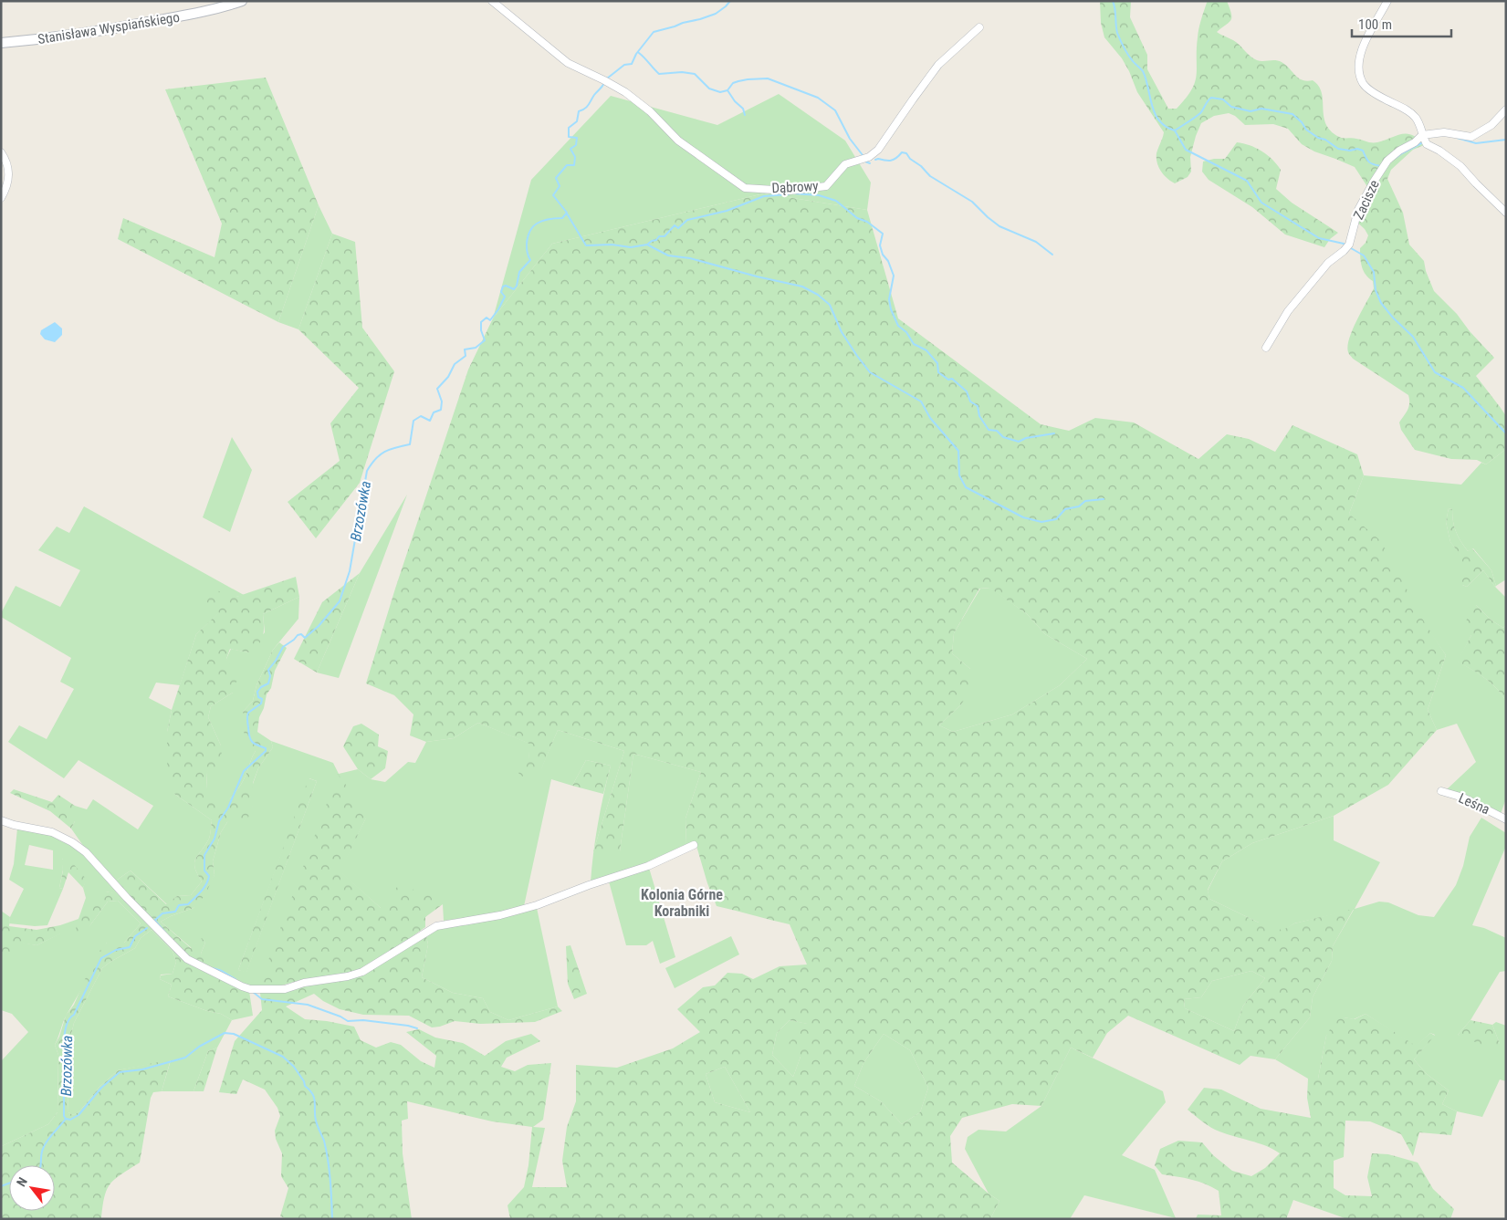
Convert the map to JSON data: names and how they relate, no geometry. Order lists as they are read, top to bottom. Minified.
{"streets":{"street":["Stanisława Wyspiańskiego","Dąbrowy","Zacisze","Leśna"]},"districts":["Kolonia Górne Korabniki"],"water":["Brzozówka"],"scale_bar":"100 m","north":"top left"}
